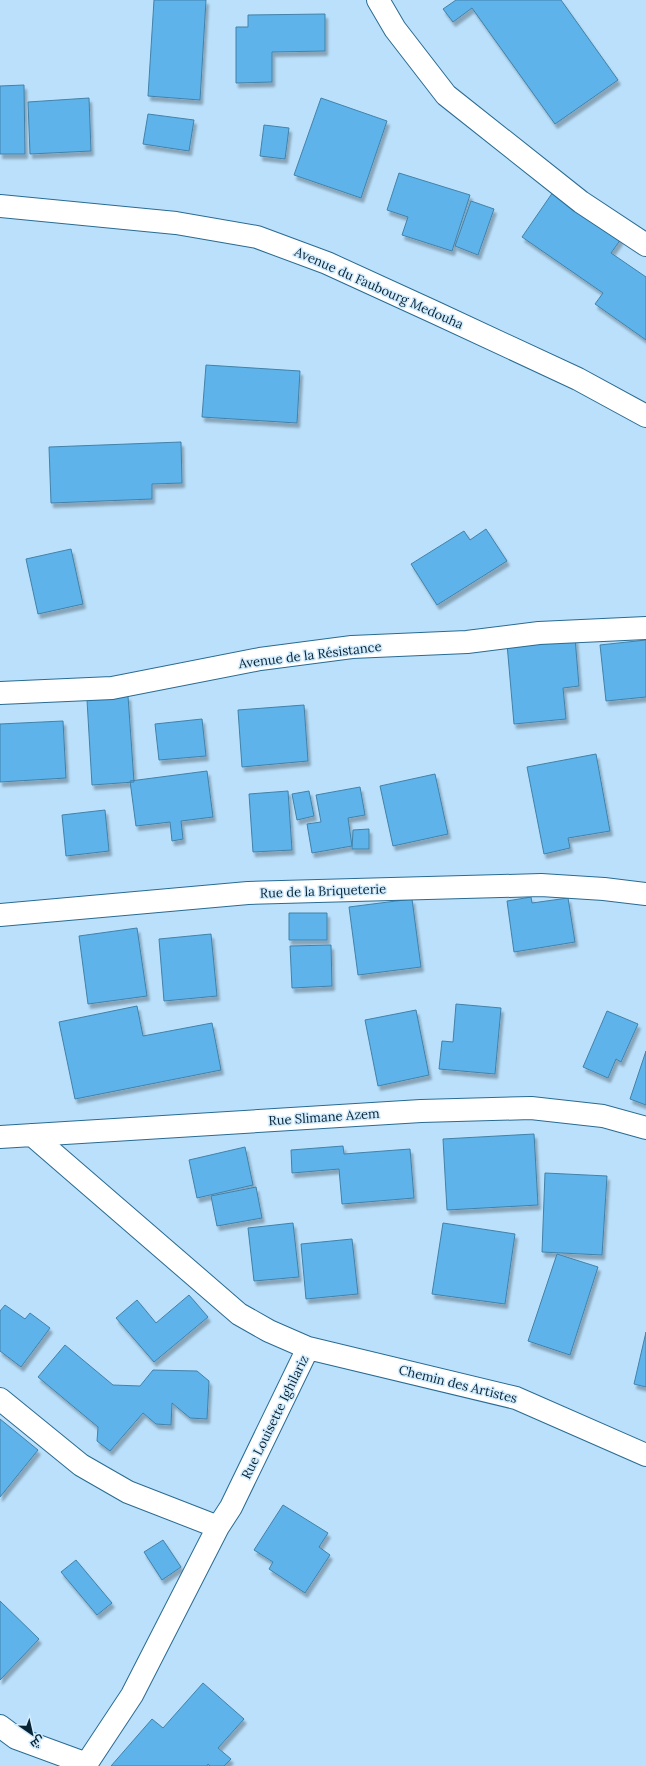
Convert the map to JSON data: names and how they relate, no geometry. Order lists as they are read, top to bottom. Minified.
{"streets":{"street":["Avenue du Faubourg Medouha","Avenue de la Résistance","Rue de la Briqueterie","Rue Slimane Azem","Chemin des Artistes","Rue Louisette Ighilariz"]},"crossings":[["Rue Slimane Azem","Rue Louisette Ighilariz"],["Chemin des Artistes","Rue Louisette Ighilariz"]],"north":"bottom right"}
